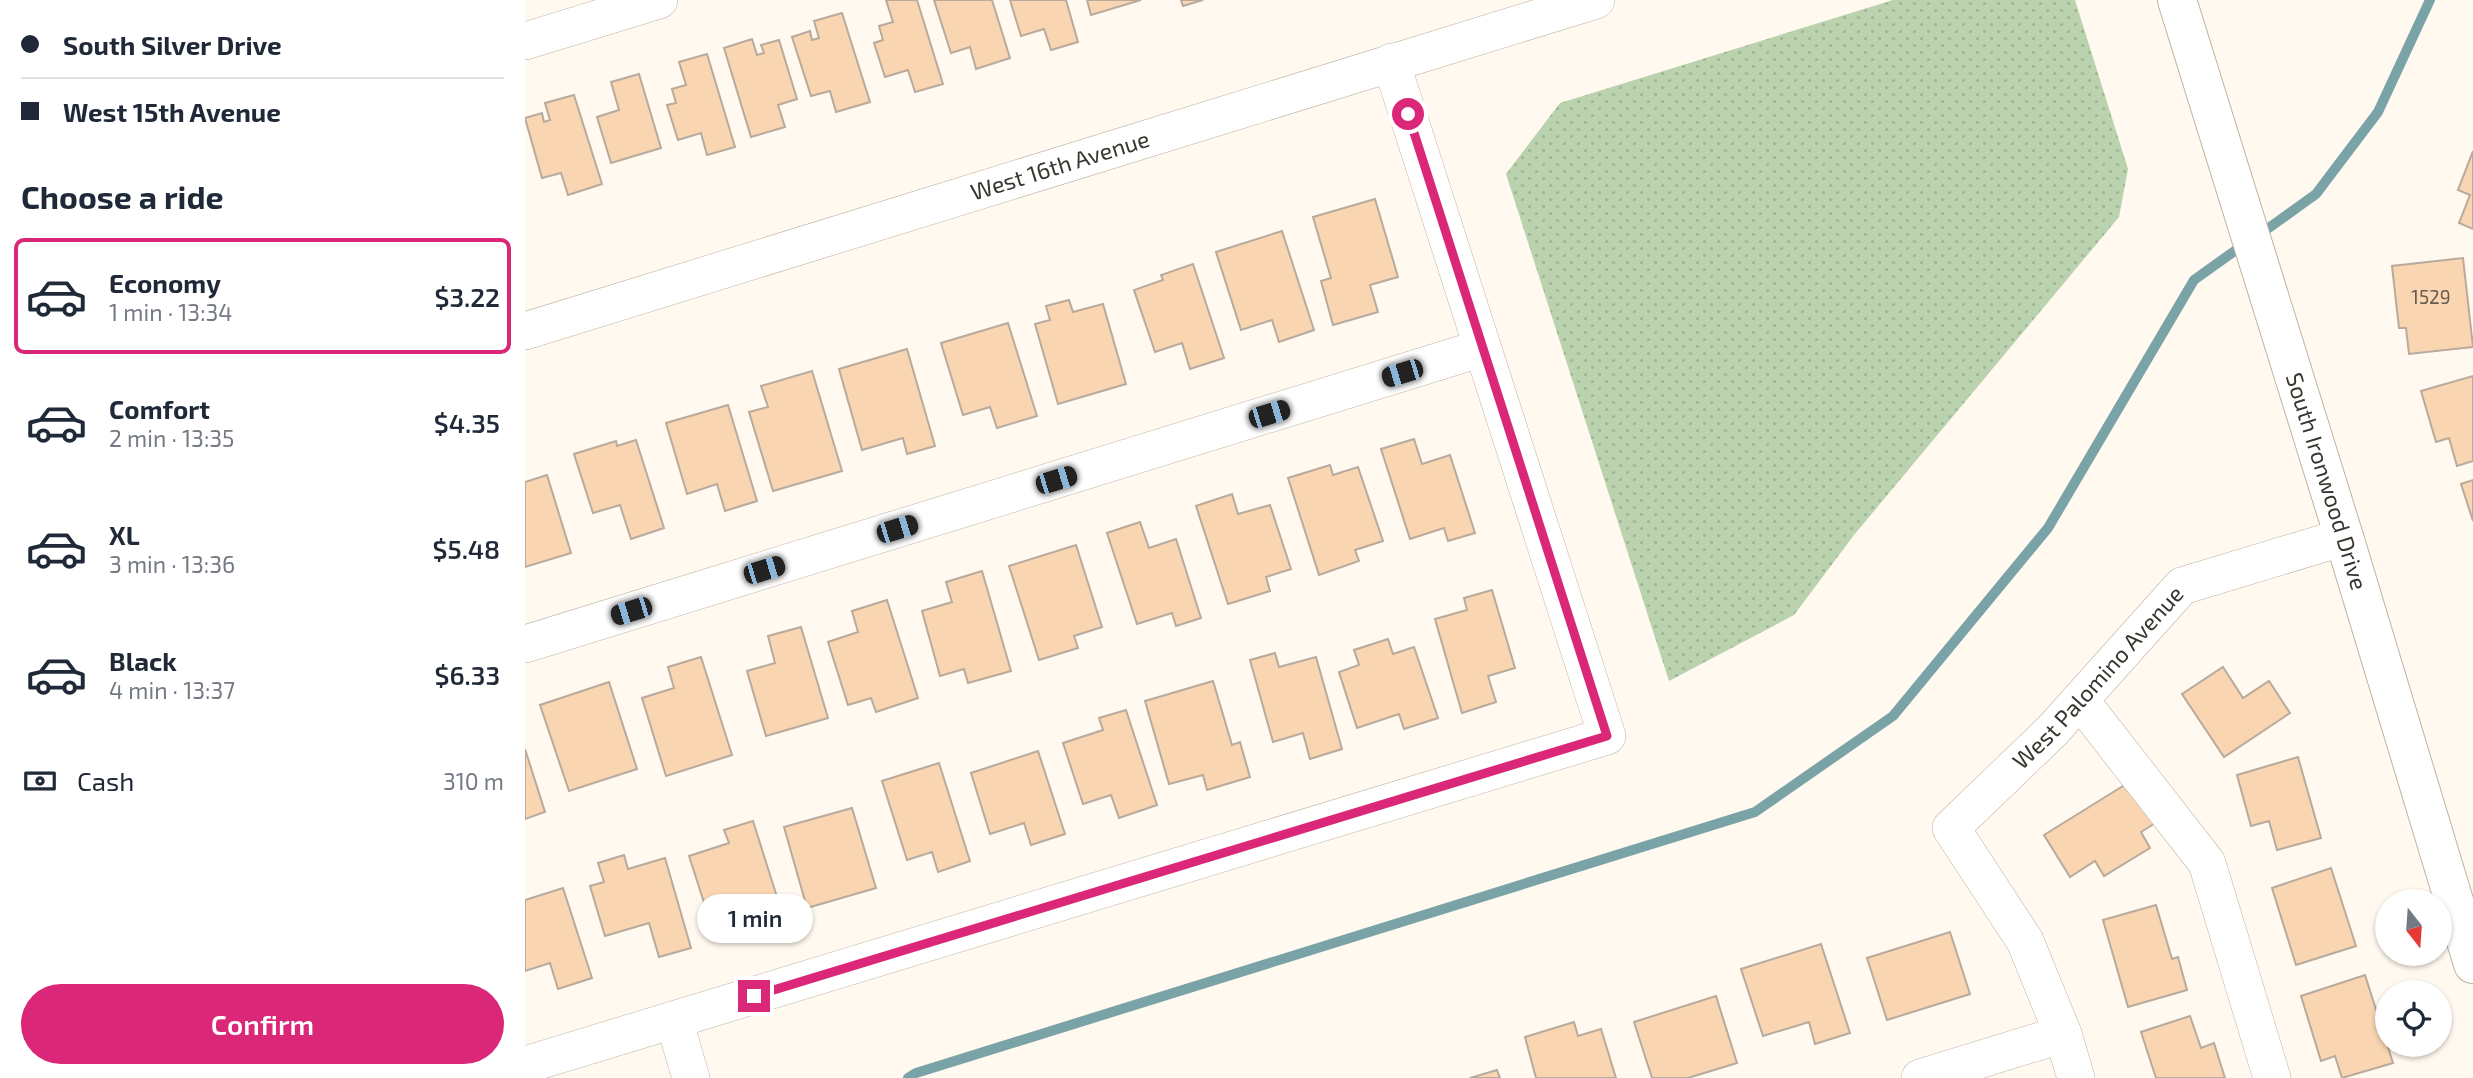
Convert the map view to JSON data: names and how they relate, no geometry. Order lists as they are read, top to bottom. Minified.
{"streets":{"main road":["South Ironwood Drive"],"street":["West 16th Avenue","West Palomino Avenue"]},"crossings":[["South Ironwood Drive","West Palomino Avenue"]],"house_numbers":["1529"],"north":"bottom","page":{"banner":["South Silver Drive","West 15th Avenue"],"heading":"Choose a ride","list":[{"name":"Economy","note":"1 min · 13:34","value":"$3.22"},{"name":"Comfort","note":"2 min · 13:35","value":"$4.35"},{"name":"XL","note":"3 min · 13:36","value":"$5.48"},{"name":"Black","note":"4 min · 13:37","value":"$6.33"}],"pay":["Cash","310 m"],"bubble":"1 min","buttons":"Confirm"}}
